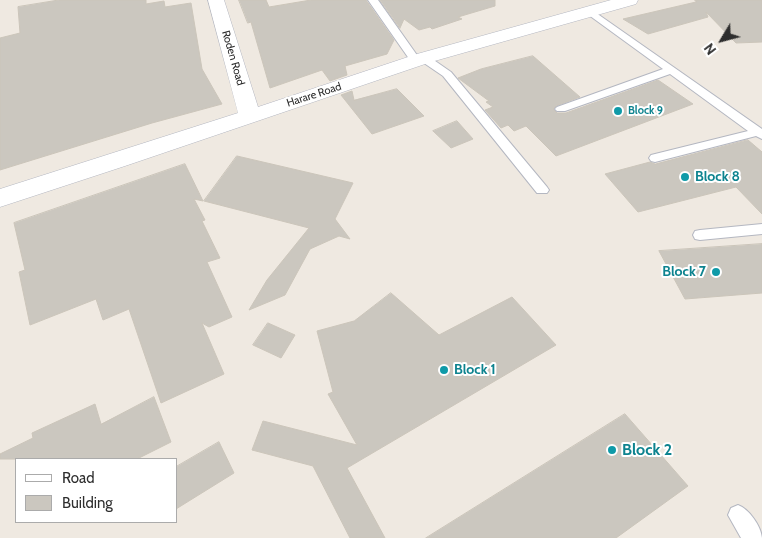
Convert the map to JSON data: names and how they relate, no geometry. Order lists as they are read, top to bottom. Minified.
{"streets":{"street":["Roden Road","Harare Road"]},"crossings":[["Roden Road","Harare Road"]],"places":["Block 9","Block 8","Block 7","Block 1","Block 2"],"legend":["Road","Building"],"north":"bottom left"}
